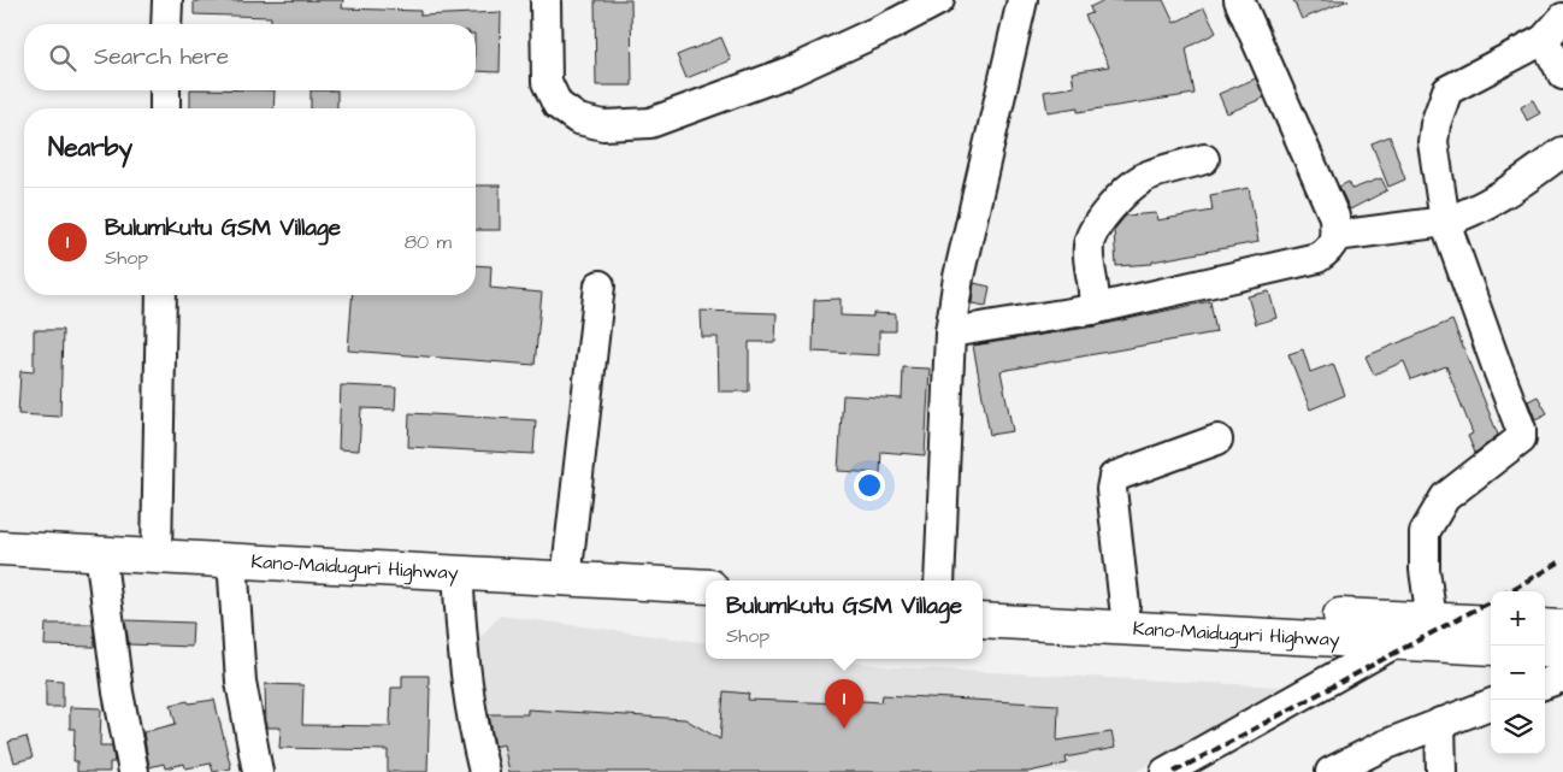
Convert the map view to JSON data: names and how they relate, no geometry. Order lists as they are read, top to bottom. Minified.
{"streets":{"highway":["Kano-Maiduguri Highway"]},"page":{"search":"Search here","heading":"Nearby","list":[{"mark":"1","name":"Bulumkutu GSM Village","note":"Shop","value":"80 m"}],"popup":["Bulumkutu GSM Village","Shop"],"map_buttons":["+","−"],"pins":"1"}}
